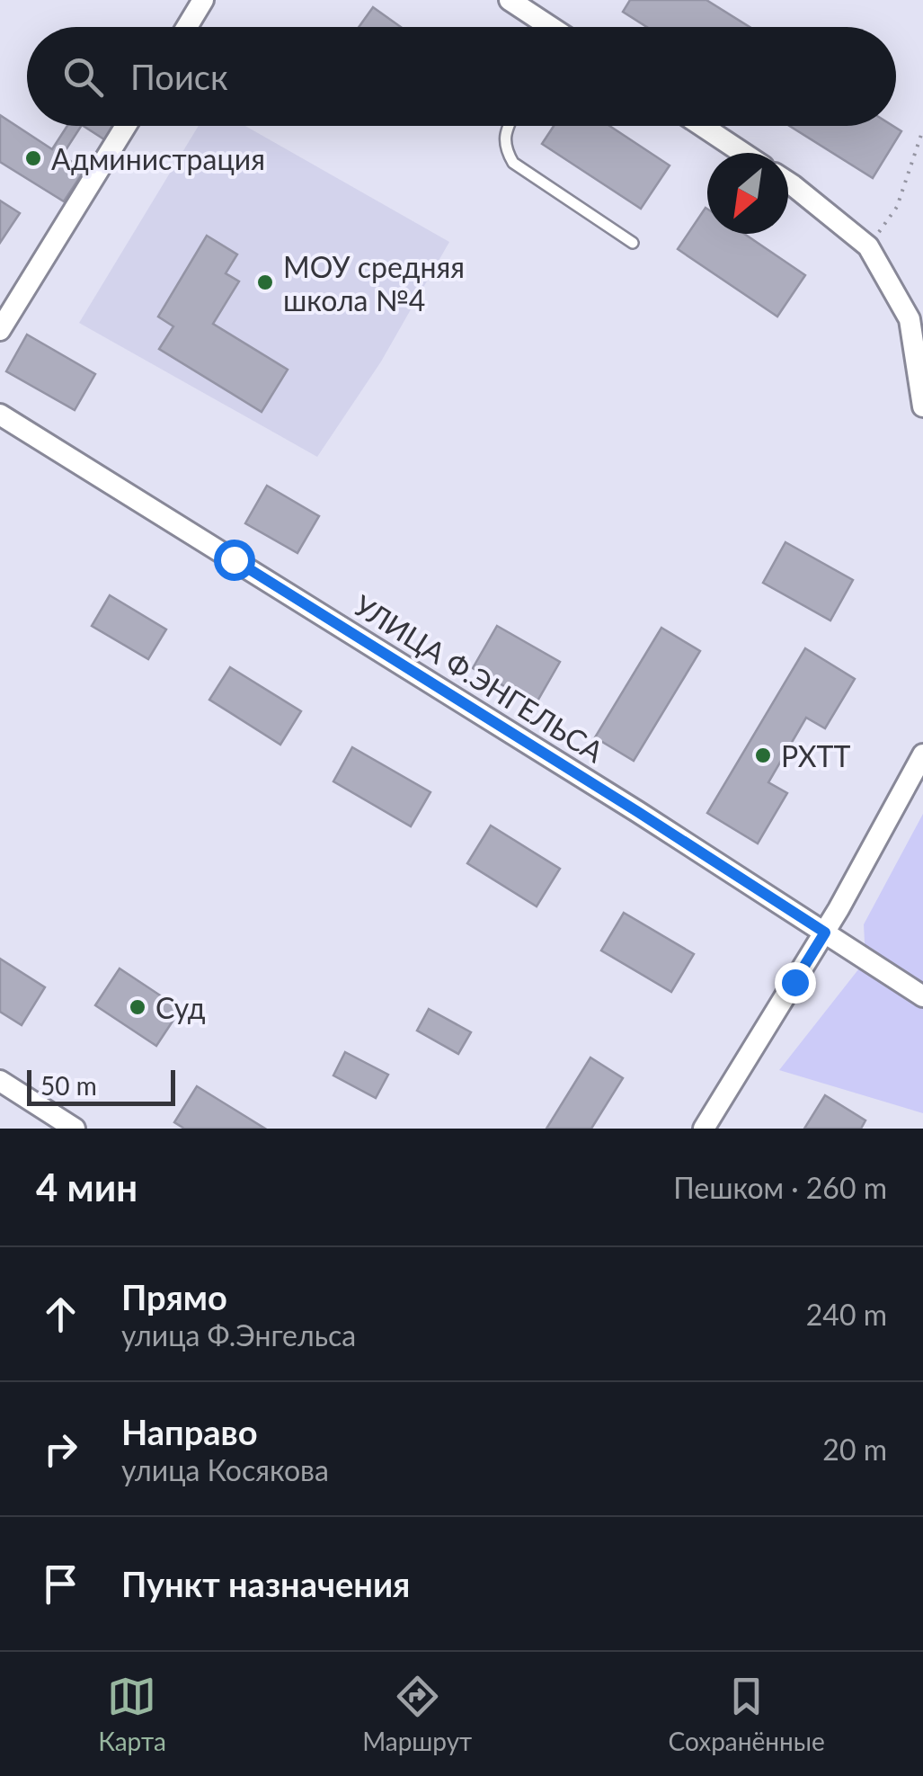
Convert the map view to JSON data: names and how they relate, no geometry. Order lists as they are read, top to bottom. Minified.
{"streets":{"street":["УЛИЦА Ф.ЭНГЕЛЬСА"]},"places":["Администрация","МОУ средняя школа №4","РХТТ","Суд"],"scale_bar":"50 m","north":"bottom left","page":{"search":"Поиск","scale":"50 m","heading":["4 мин","Пешком · 260 m"],"list":[["Прямо","улица Ф.Энгельса","240 m"],["Направо","улица Косякова","20 m"],"Пункт назначения"],"nav":["Карта","Маршрут","Сохранённые"]}}
